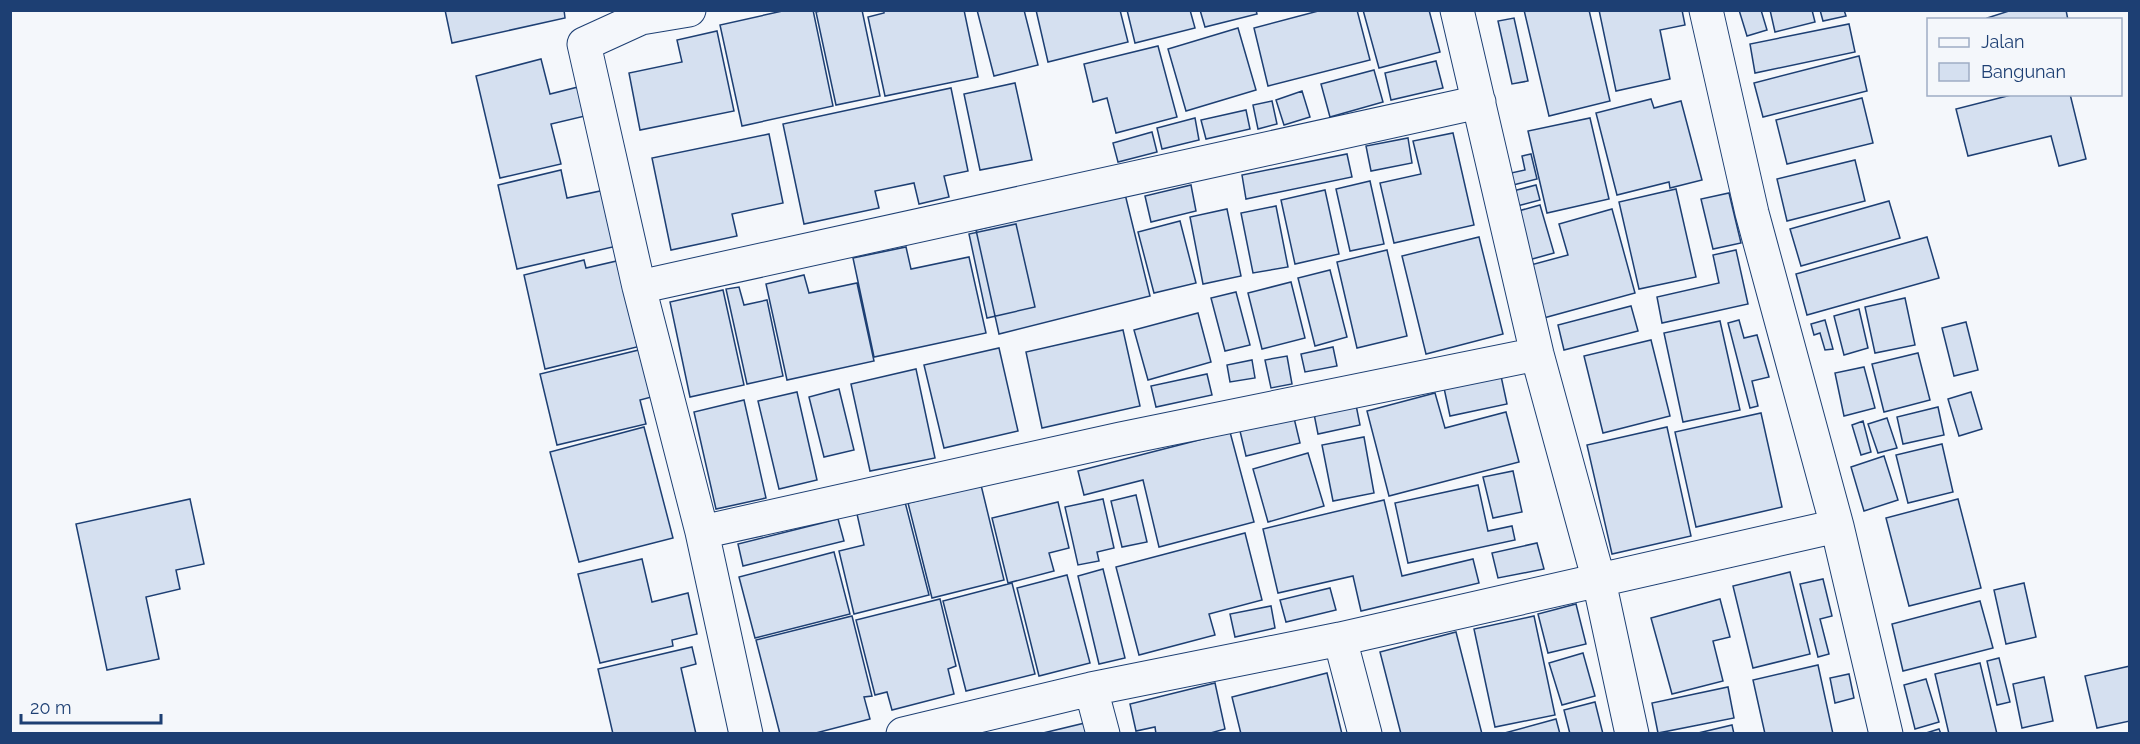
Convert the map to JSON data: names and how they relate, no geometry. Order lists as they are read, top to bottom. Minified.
{"legend":["Jalan","Bangunan"],"scale_bar":"20 m"}
